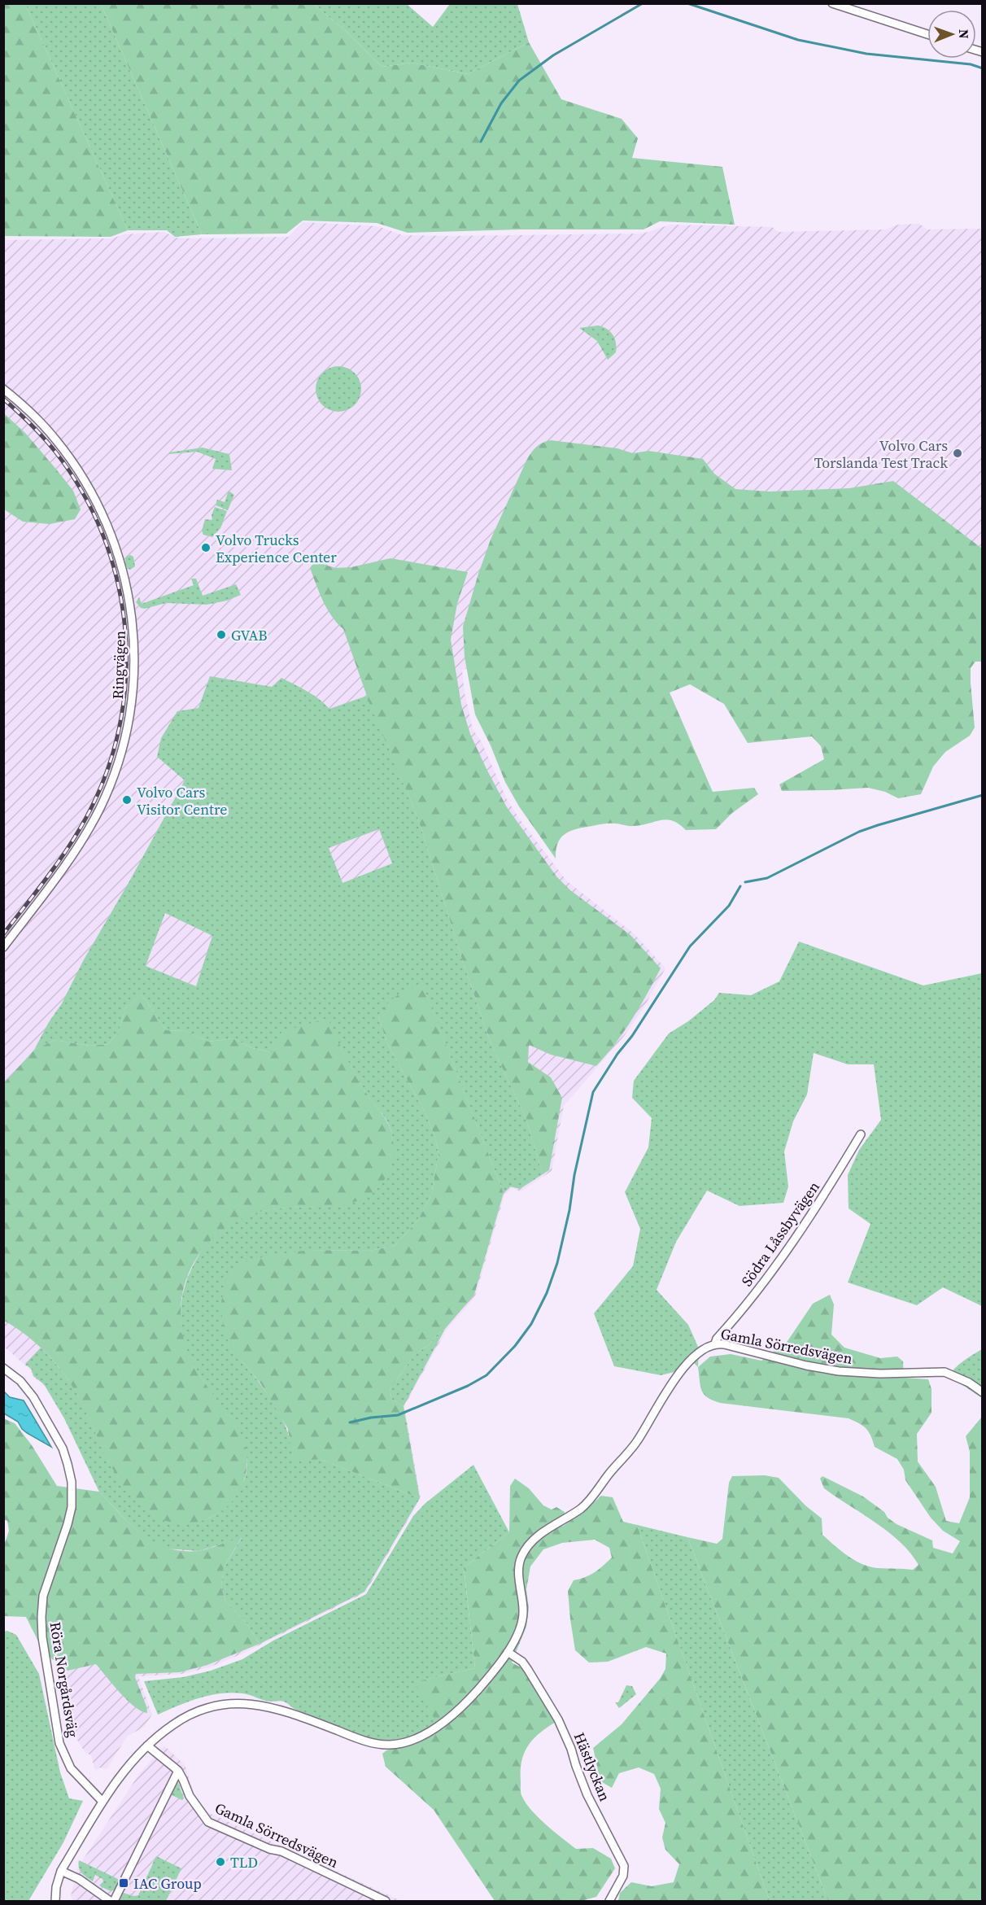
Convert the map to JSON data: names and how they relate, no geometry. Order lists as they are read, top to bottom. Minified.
{"streets":{"street":["Ringvägen","Södra Låssbyvägen","Gamla Sörredsvägen","Röra Norgårdsväg","Hästlyckan"]},"crossings":[["Södra Låssbyvägen","Gamla Sörredsvägen"],["Gamla Sörredsvägen","Röra Norgårdsväg"],["Gamla Sörredsvägen","Hästlyckan"]],"places":{"other":["Volvo Cars Torslanda Test Track","Volvo Trucks Experience Center","GVAB","Volvo Cars Visitor Centre","TLD"],"transit":["IAC Group"]},"north":"right"}
